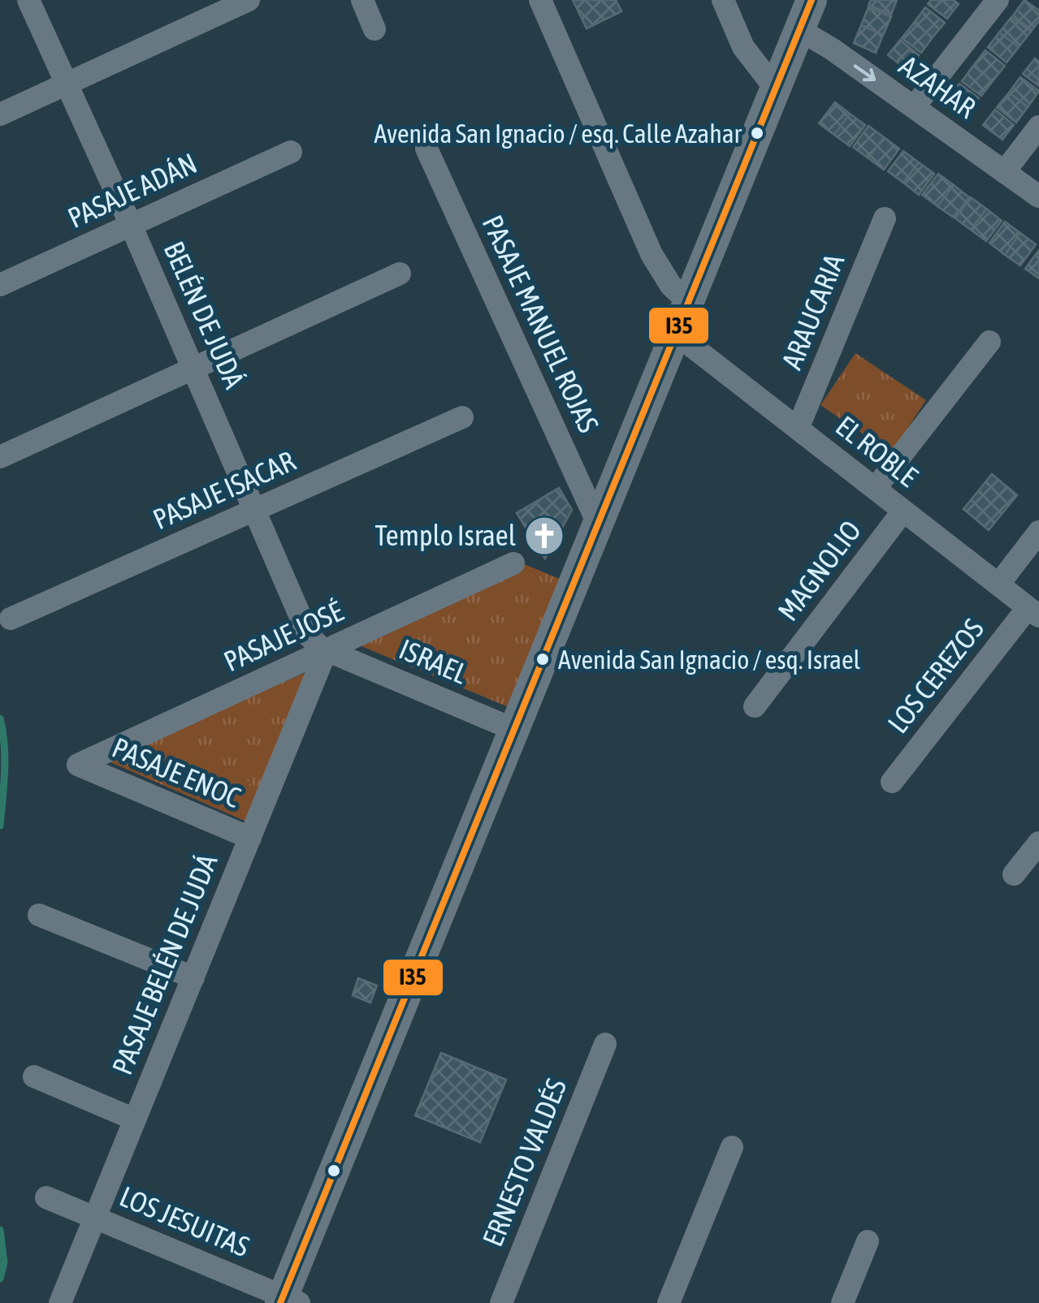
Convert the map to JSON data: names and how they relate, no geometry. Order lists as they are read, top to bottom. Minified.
{"streets":{"street":["AZAHAR","PASAJE ADÁN","ARAUCARIA","BELÉN DE JUDÁ","PASAJE MANUEL ROJAS","EL ROBLE","PASAJE ISACAR","MAGNOLIO","PASAJE JOSÉ","ISRAEL","LOS CEREZOS","PASAJE ENOC","PASAJE BELÉN DE JUDÁ","ERNESTO VALDÉS","LOS JESUITAS"]},"crossings":[["PASAJE ADÁN","BELÉN DE JUDÁ"],["ARAUCARIA","EL ROBLE"],["BELÉN DE JUDÁ","PASAJE ISACAR"],["BELÉN DE JUDÁ","PASAJE JOSÉ"],["BELÉN DE JUDÁ","ISRAEL"],["BELÉN DE JUDÁ","PASAJE BELÉN DE JUDÁ"],["EL ROBLE","MAGNOLIO"],["EL ROBLE","LOS CEREZOS"],["PASAJE JOSÉ","ISRAEL"],["PASAJE JOSÉ","PASAJE ENOC"],["PASAJE JOSÉ","PASAJE BELÉN DE JUDÁ"],["ISRAEL","PASAJE BELÉN DE JUDÁ"],["PASAJE ENOC","PASAJE BELÉN DE JUDÁ"],["PASAJE BELÉN DE JUDÁ","LOS JESUITAS"]],"one_way":["AZAHAR"],"places":{"other":["Avenida San Ignacio / esq. Calle Azahar","Avenida San Ignacio / esq. Israel"],"church":["Templo Israel"]},"lines":["transit line I35"]}
